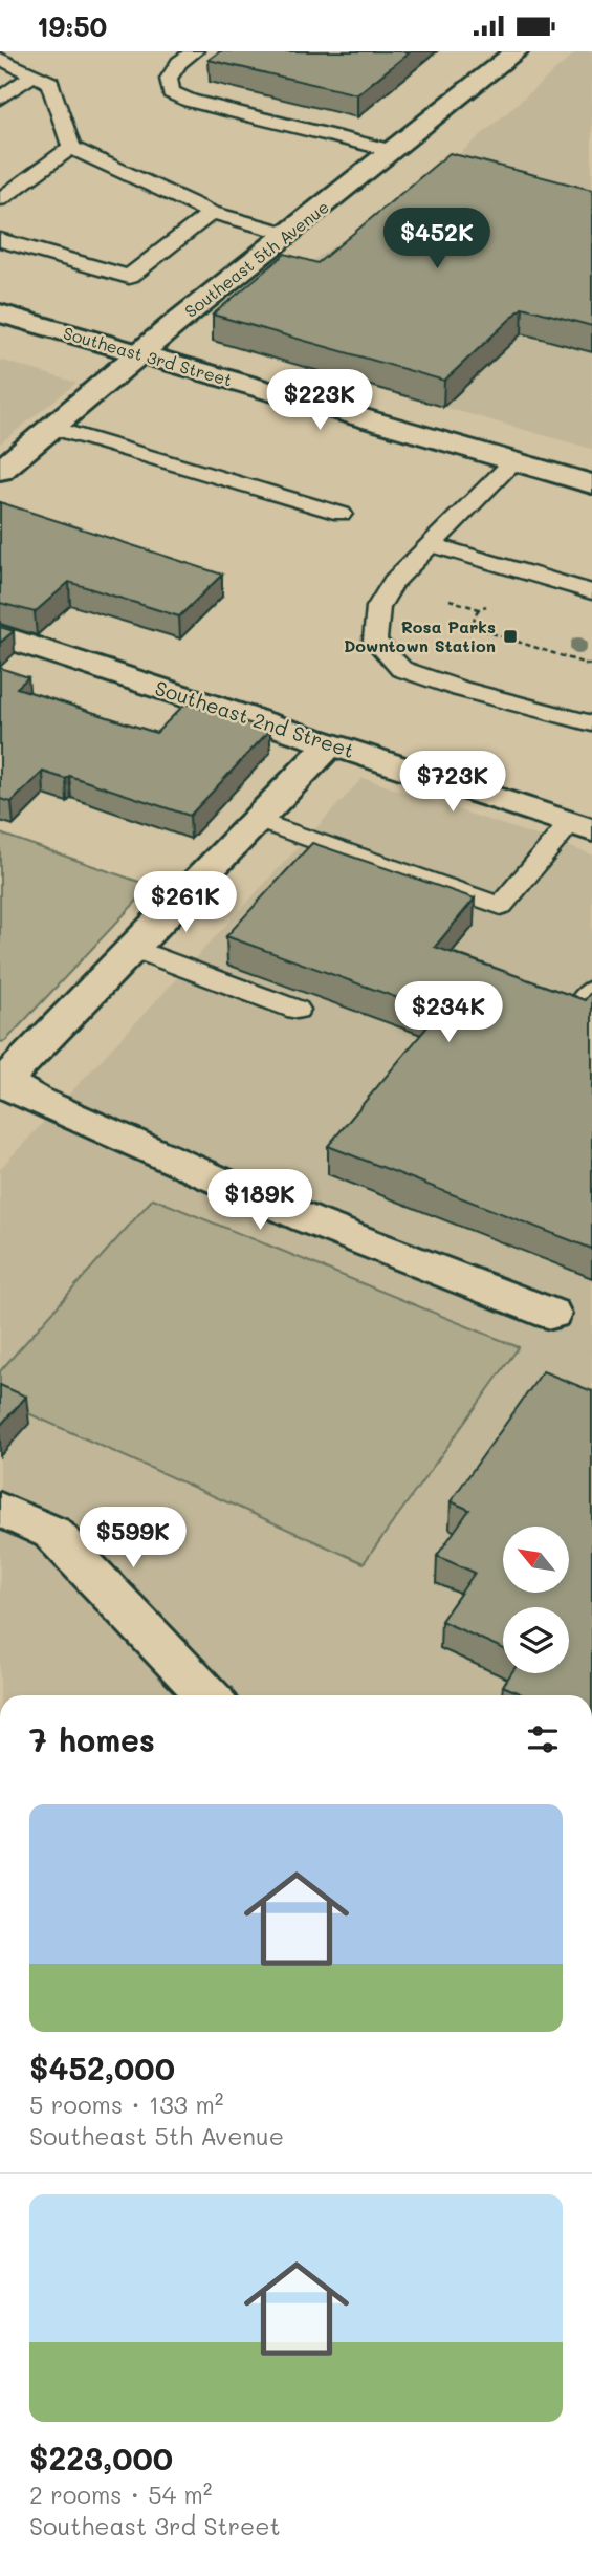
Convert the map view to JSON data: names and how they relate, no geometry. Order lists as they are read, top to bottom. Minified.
{"streets":{"street":["Southeast 5th Avenue","Southeast 3rd Street","Southeast 2nd Street"]},"crossings":[["Southeast 5th Avenue","Southeast 3rd Street"]],"places":{"transit":["Rosa Parks Downtown Station"]},"north":"top left","page":{"status":"19:50","price":["$452K","$223K","$723K","$261K","$234K","$189K","$599K"],"heading":"7 homes","list":[{"name":"$452,000","note":"5 rooms · 133 m² · Southeast 5th Avenue"},{"name":"$223,000","note":"2 rooms · 54 m² · Southeast 3rd Street"}]}}
